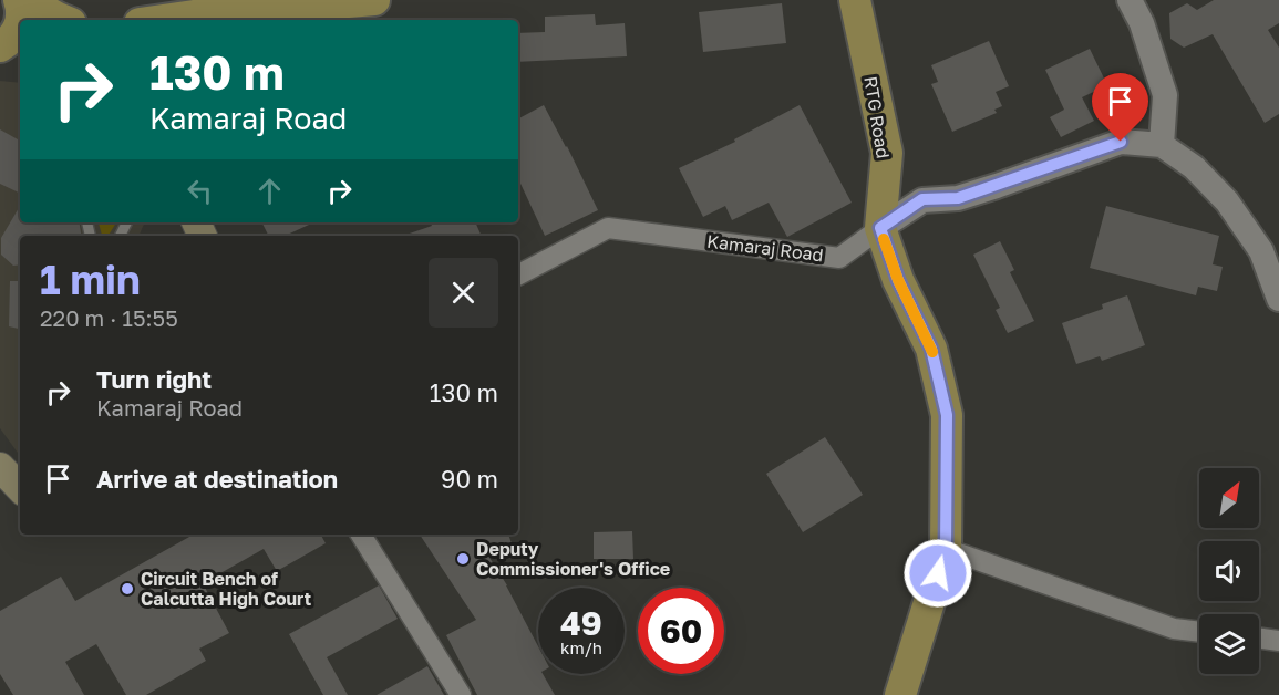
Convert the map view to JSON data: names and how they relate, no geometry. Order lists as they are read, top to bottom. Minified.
{"streets":{"main road":["RTG Road"],"street":["Kamaraj Road"]},"crossings":[["RTG Road","Kamaraj Road"]],"places":["Deputy Commissioner's Office","Circuit Bench of Calcutta High Court"],"north":"top right","page":{"turn":["130 m","Kamaraj Road"],"heading":["1 min","220 m · 15:55"],"list":[{"name":"Turn right","note":"Kamaraj Road","value":"130 m"},{"name":"Arrive at destination","value":"90 m"}],"speed":"49 km/h","limit":"60"}}
